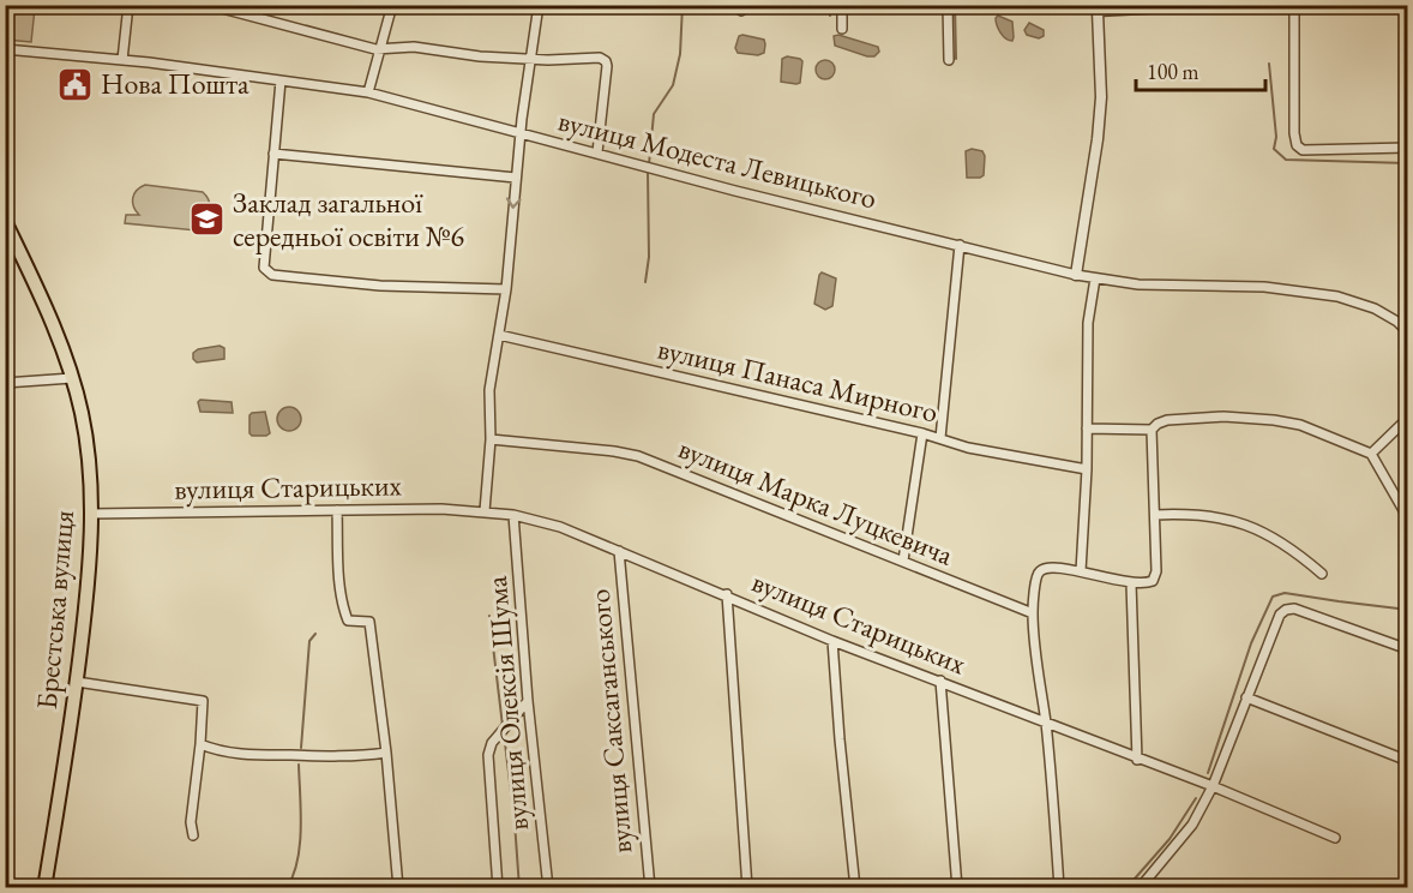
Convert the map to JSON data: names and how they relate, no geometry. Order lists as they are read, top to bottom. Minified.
{"streets":{"main road":["Брестська вулиця"],"street":["вулиця Модеста Левицького","вулиця Панаса Мирного","вулиця Старицьких","вулиця Марка Луцкевича","вулиця Олексія Шума","вулиця Саксаганського"]},"crossings":[["вулиця Старицьких","Брестська вулиця"],["вулиця Старицьких","вулиця Олексія Шума"],["вулиця Старицьких","вулиця Саксаганського"]],"places":{"public building":["Нова Пошта"],"school or university":["Заклад загальної середньої освіти №6"]},"scale_bar":"100 m"}
